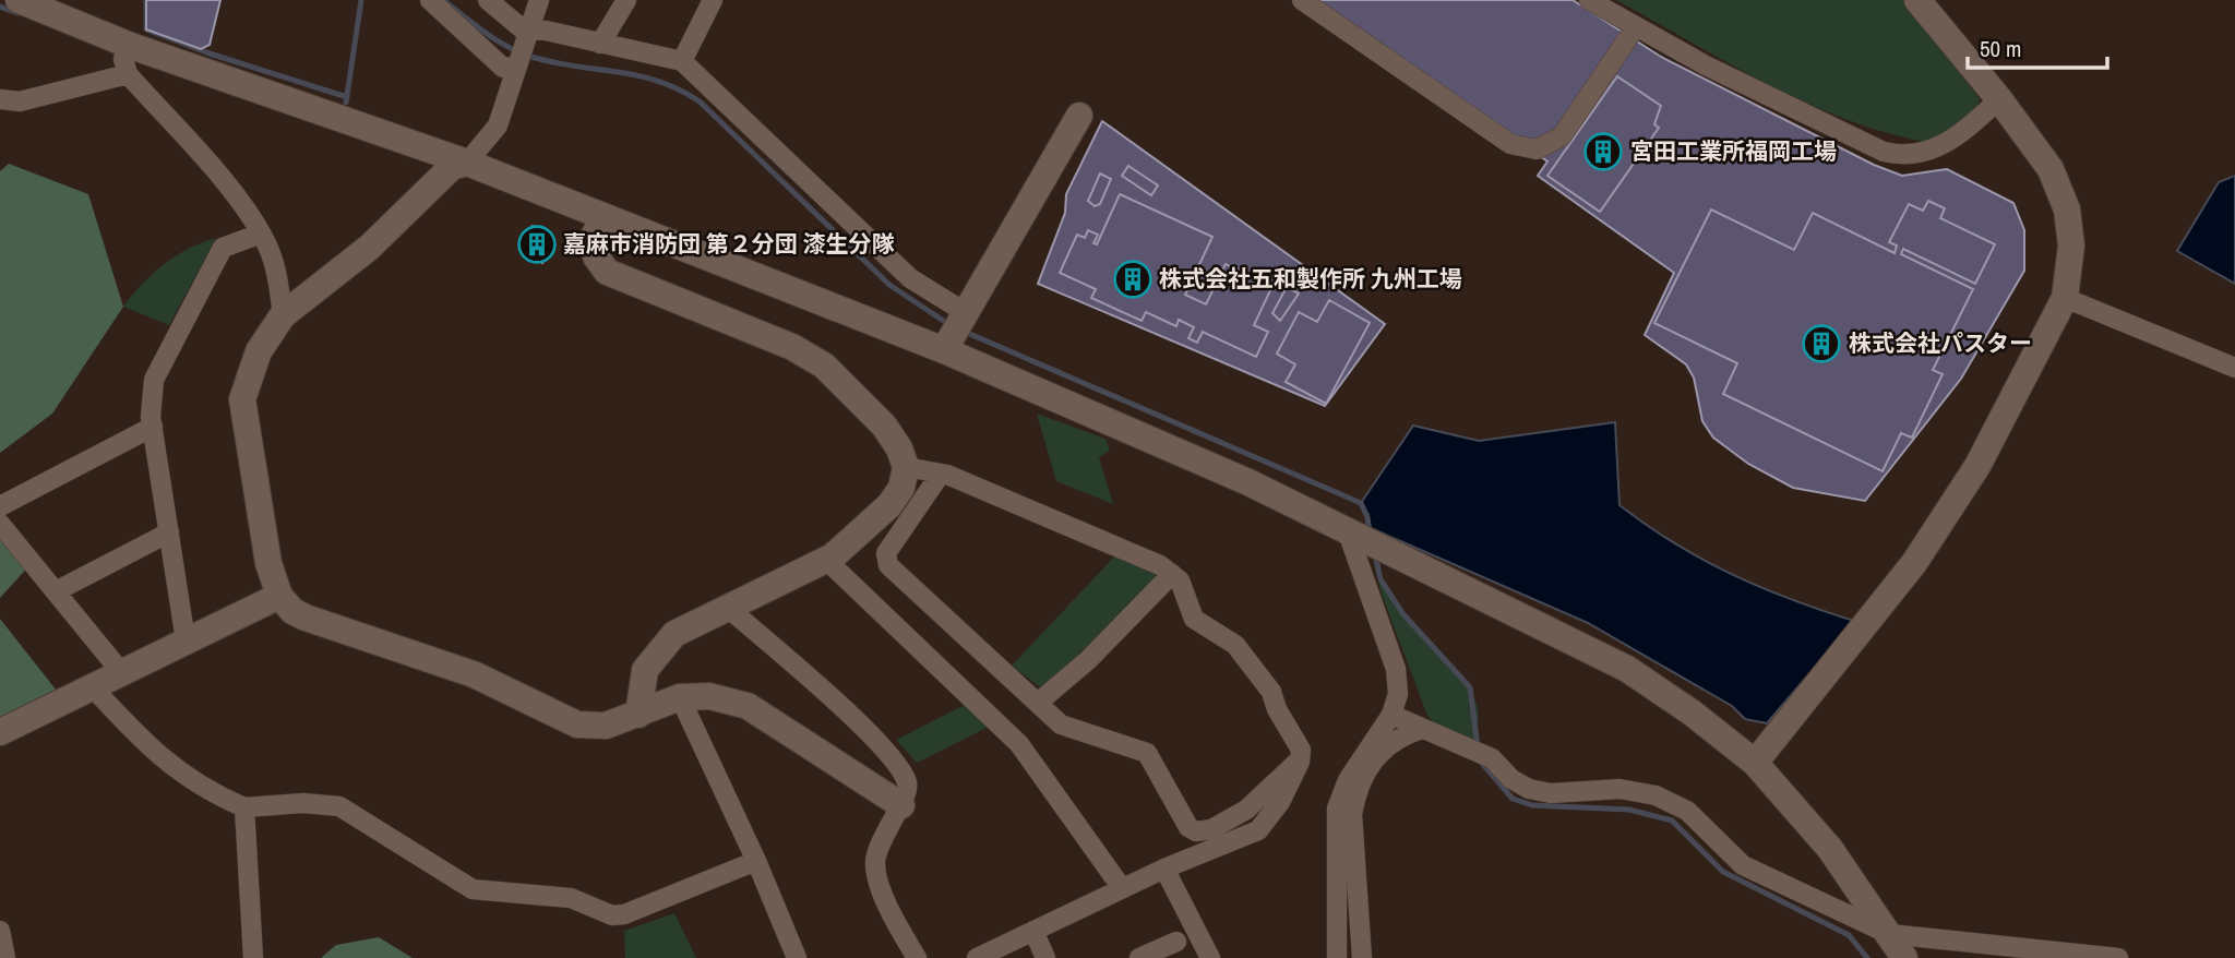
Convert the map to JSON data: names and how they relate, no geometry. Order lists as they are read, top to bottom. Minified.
{"places":{"building":["宮田工業所福岡工場","嘉麻市消防団 第２分団 漆生分隊","株式会社五和製作所 九州工場","株式会社パスター"]},"scale_bar":"50 m"}
